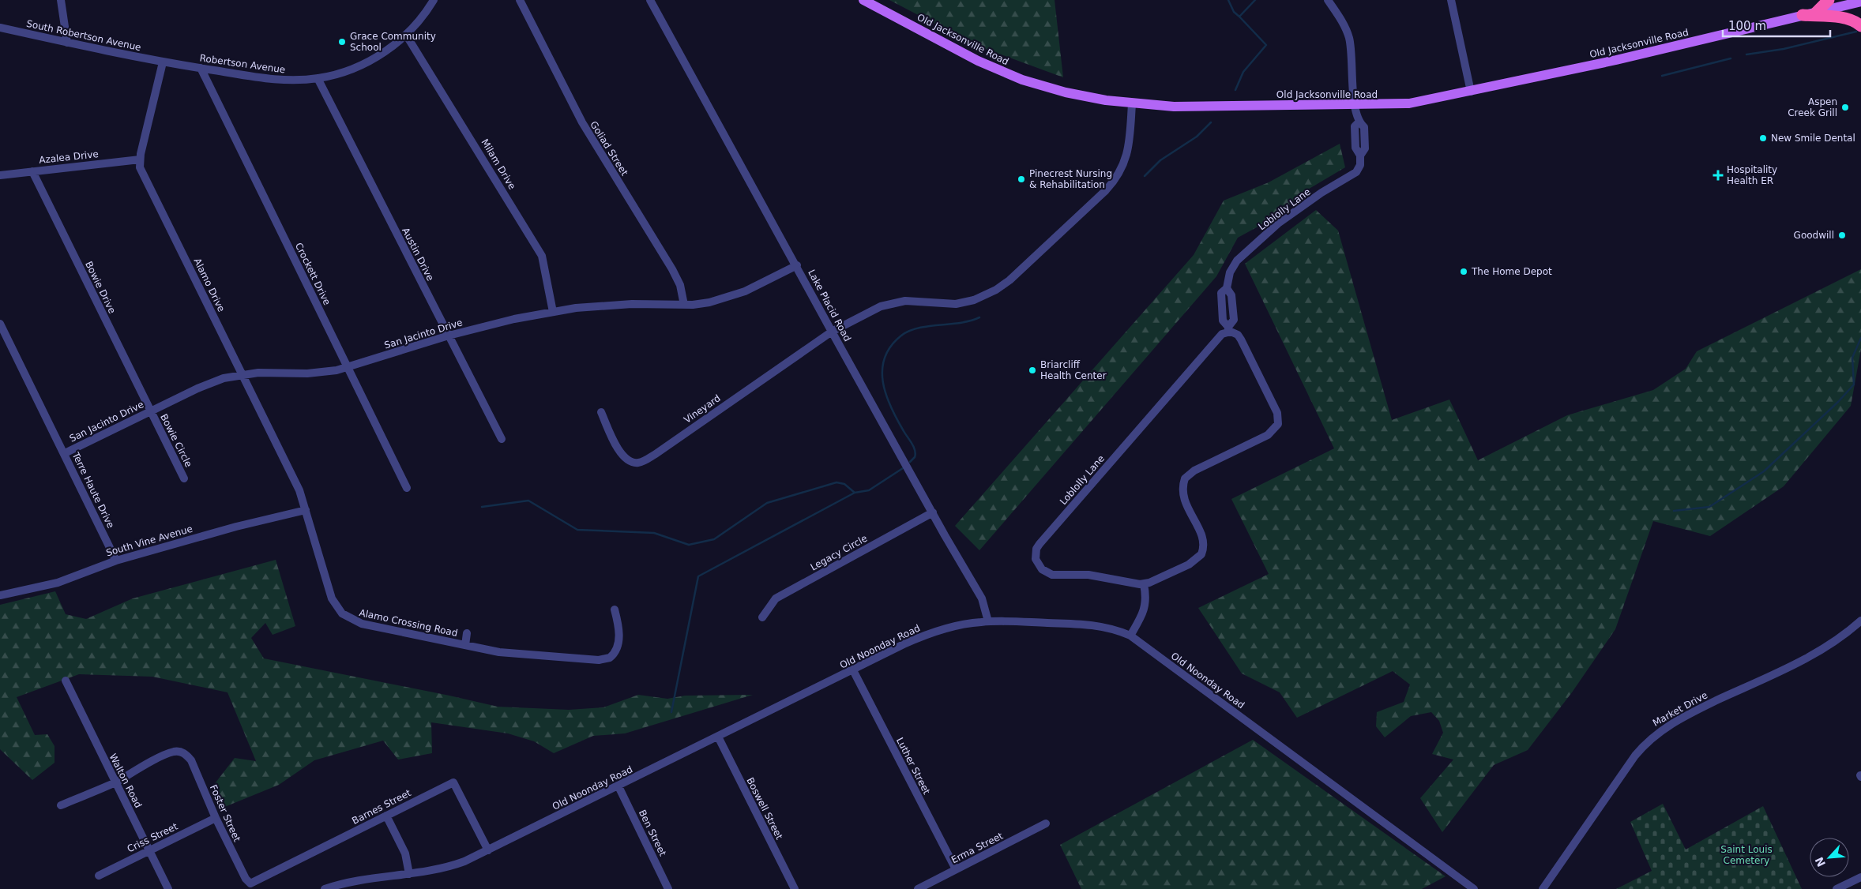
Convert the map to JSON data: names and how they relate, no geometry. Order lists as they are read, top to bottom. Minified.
{"streets":{"main road":["Old Jacksonville Road"],"street":["South Robertson Avenue","Robertson Avenue","Goliad Street","Azalea Drive","Milam Drive","Loblolly Lane","Austin Drive","Crockett Drive","Alamo Drive","Bowie Drive","Lake Placid Road","San Jacinto Drive","Vineyard","Bowie Circle","Terre Haute Drive","South Vine Avenue","Legacy Circle","Alamo Crossing Road","Old Noonday Road","Market Drive","Luther Street","Walton Road","Barnes Street","Boswell Street","Foster Street","Ben Street","Criss Street","Erma Street"]},"crossings":[["South Robertson Avenue","Robertson Avenue"],["Old Jacksonville Road","Loblolly Lane"],["Robertson Avenue","Milam Drive"],["Robertson Avenue","Austin Drive"],["Robertson Avenue","Crockett Drive"],["Goliad Street","San Jacinto Drive"],["Azalea Drive","Alamo Drive"],["Azalea Drive","Bowie Drive"],["Milam Drive","San Jacinto Drive"],["Austin Drive","San Jacinto Drive"],["Crockett Drive","San Jacinto Drive"],["Alamo Drive","San Jacinto Drive"],["Alamo Drive","South Vine Avenue"],["Alamo Drive","Alamo Crossing Road"],["Bowie Drive","San Jacinto Drive"],["Bowie Drive","Bowie Circle"],["Lake Placid Road","San Jacinto Drive"],["Lake Placid Road","Vineyard"],["Lake Placid Road","Legacy Circle"],["Lake Placid Road","Old Noonday Road"],["San Jacinto Drive","Bowie Circle"],["San Jacinto Drive","Terre Haute Drive"],["Terre Haute Drive","South Vine Avenue"],["South Vine Avenue","Alamo Crossing Road"],["Old Noonday Road","Luther Street"],["Old Noonday Road","Barnes Street"],["Old Noonday Road","Boswell Street"],["Old Noonday Road","Ben Street"],["Luther Street","Erma Street"],["Walton Road","Foster Street"],["Walton Road","Criss Street"],["Barnes Street","Foster Street"],["Foster Street","Criss Street"]],"parks":["Saint Louis Cemetery"],"places":{"other":["Grace Community School","Aspen Creek Grill","New Smile Dental","Pinecrest Nursing & Rehabilitation","Goodwill","The Home Depot","Briarcliff Health Center"],"health":["Hospitality Health ER"]},"scale_bar":"100 m","north":"bottom left"}
